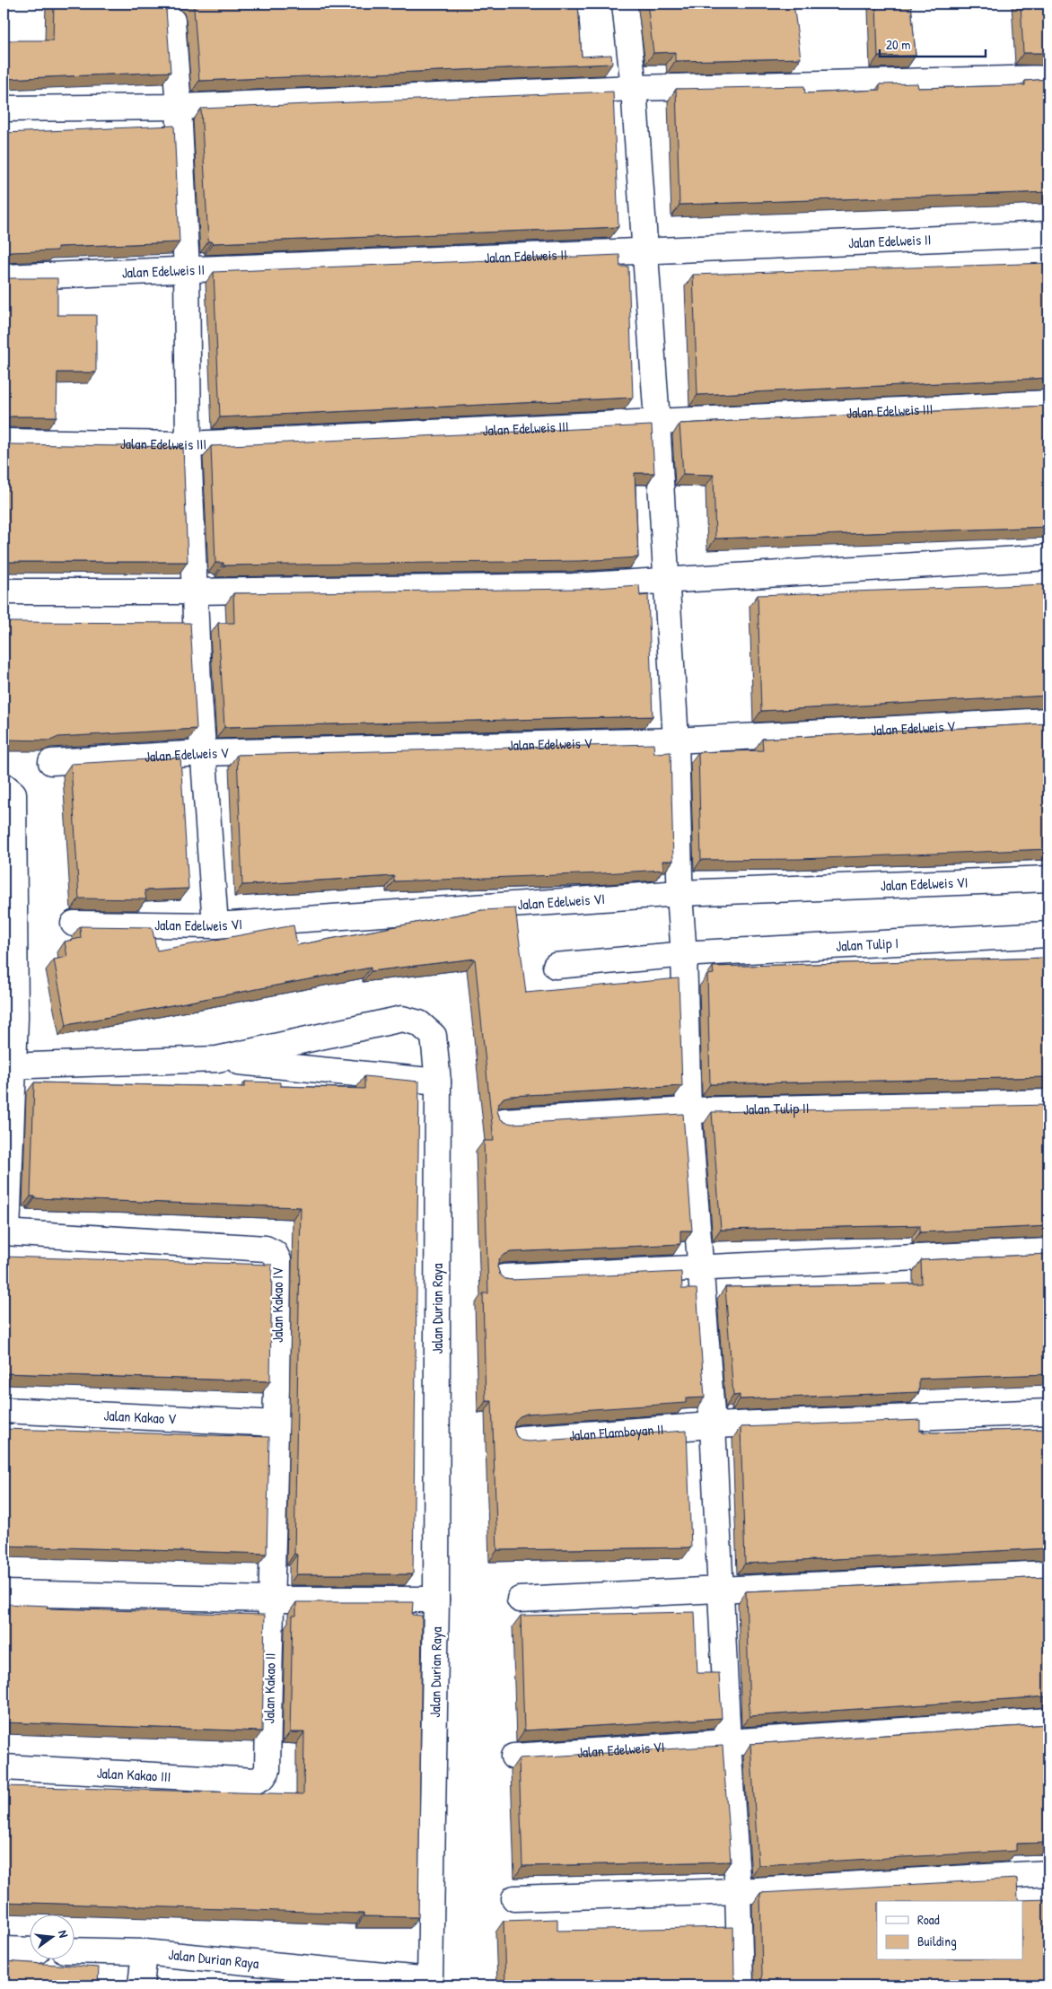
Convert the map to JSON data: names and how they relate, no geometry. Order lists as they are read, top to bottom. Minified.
{"streets":{"street":["Jalan Edelweis II","Jalan Edelweis III","Jalan Edelweis V","Jalan Edelweis VI","Jalan Tulip I","Jalan Tulip II","Jalan Kakao IV","Jalan Durian Raya","Jalan Kakao V","Jalan Flamboyan II","Jalan Kakao II","Jalan Kakao III"]},"crossings":[["Jalan Kakao IV","Jalan Kakao V"],["Jalan Kakao IV","Jalan Kakao II"],["Jalan Kakao II","Jalan Kakao III"]],"legend":["Road","Building"],"scale_bar":"20 m","north":"right"}
